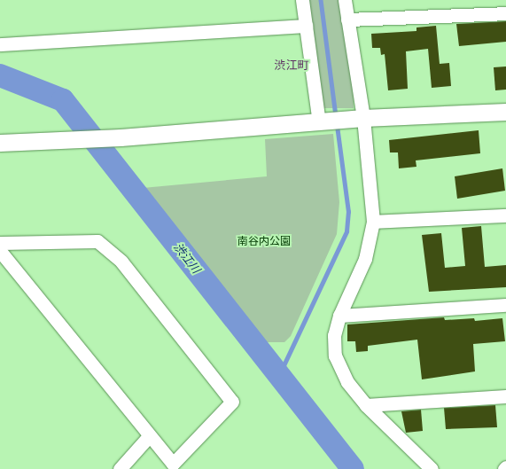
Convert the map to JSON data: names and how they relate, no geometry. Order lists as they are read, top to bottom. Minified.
{"districts":["渋江町"],"water":["渋江川"],"parks":["南谷内公園"]}
